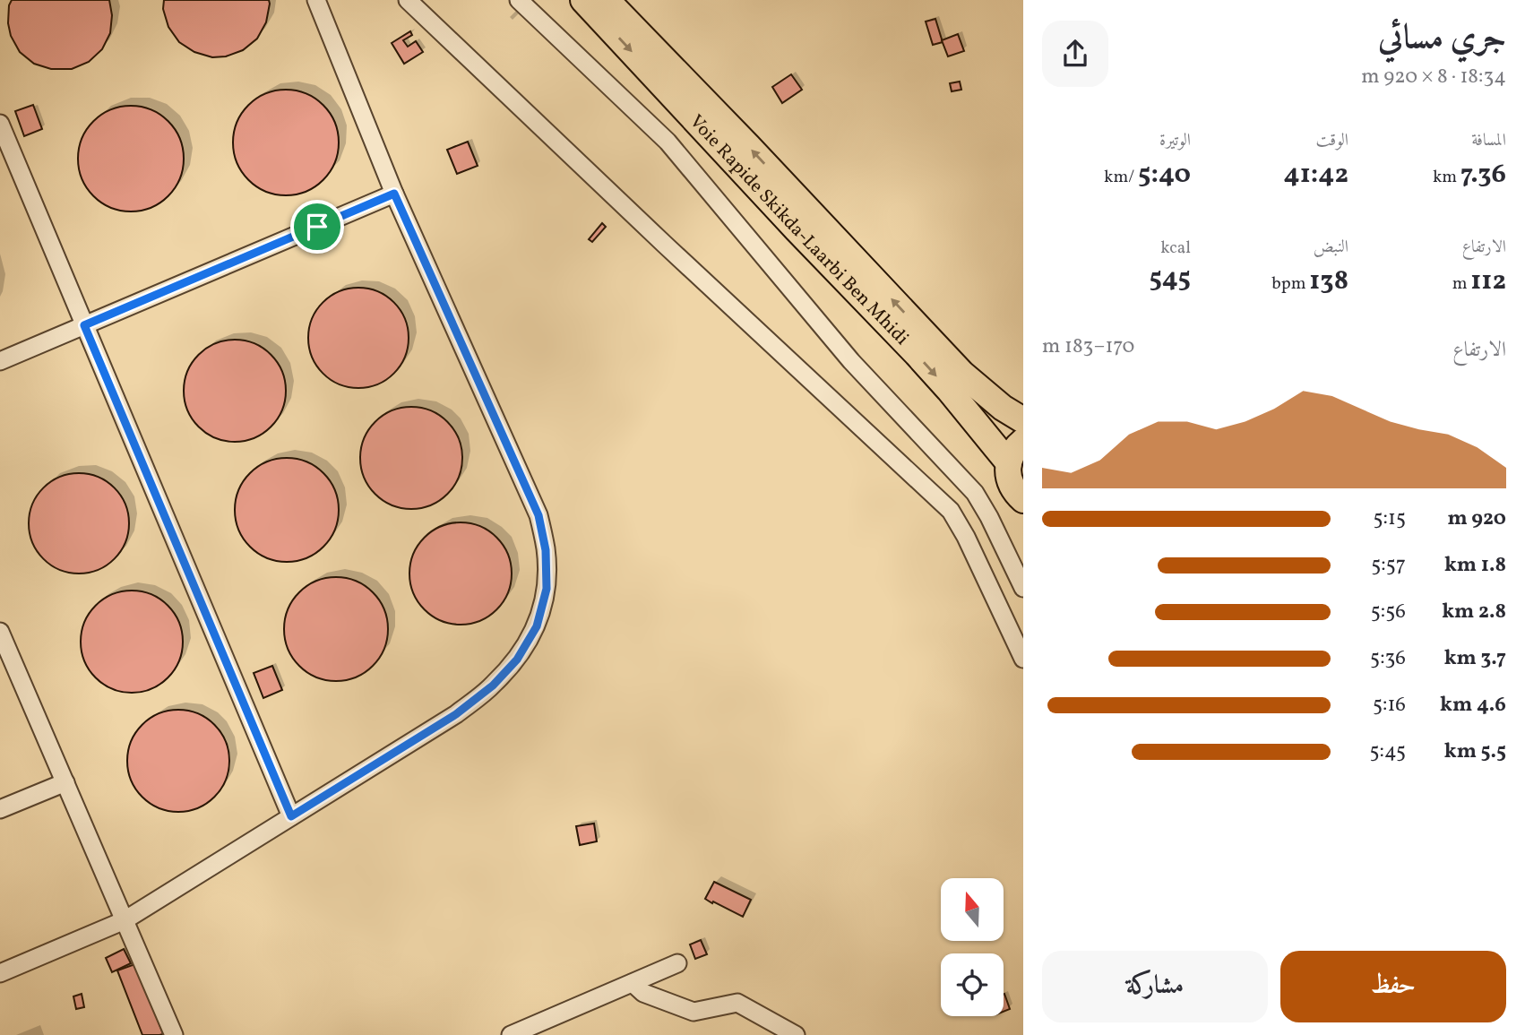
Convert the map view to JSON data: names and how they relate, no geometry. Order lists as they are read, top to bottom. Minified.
{"streets":{"highway":["Voie Rapide Skikda-Laarbi Ben Mhidi"]},"north":"top","page":{"heading":["جري مسائي","18:34 · 8 × 920 m"],"stats":[["المسافة","7.36 km"],["الوقت","41:42"],["الوتيرة","5:40 /km"],["الارتفاع","112 m"],["النبض","138 bpm"],["kcal","545"]],"chart":["الارتفاع","170–183 m"],"list":[{"name":"920 m","note":"5:15"},{"name":"1.8 km","note":"5:57"},{"name":"2.8 km","note":"5:56"},{"name":"3.7 km","note":"5:36"},{"name":"4.6 km","note":"5:16"},{"name":"5.5 km","note":"5:45"}],"buttons":["حفظ","مشاركة"]}}
